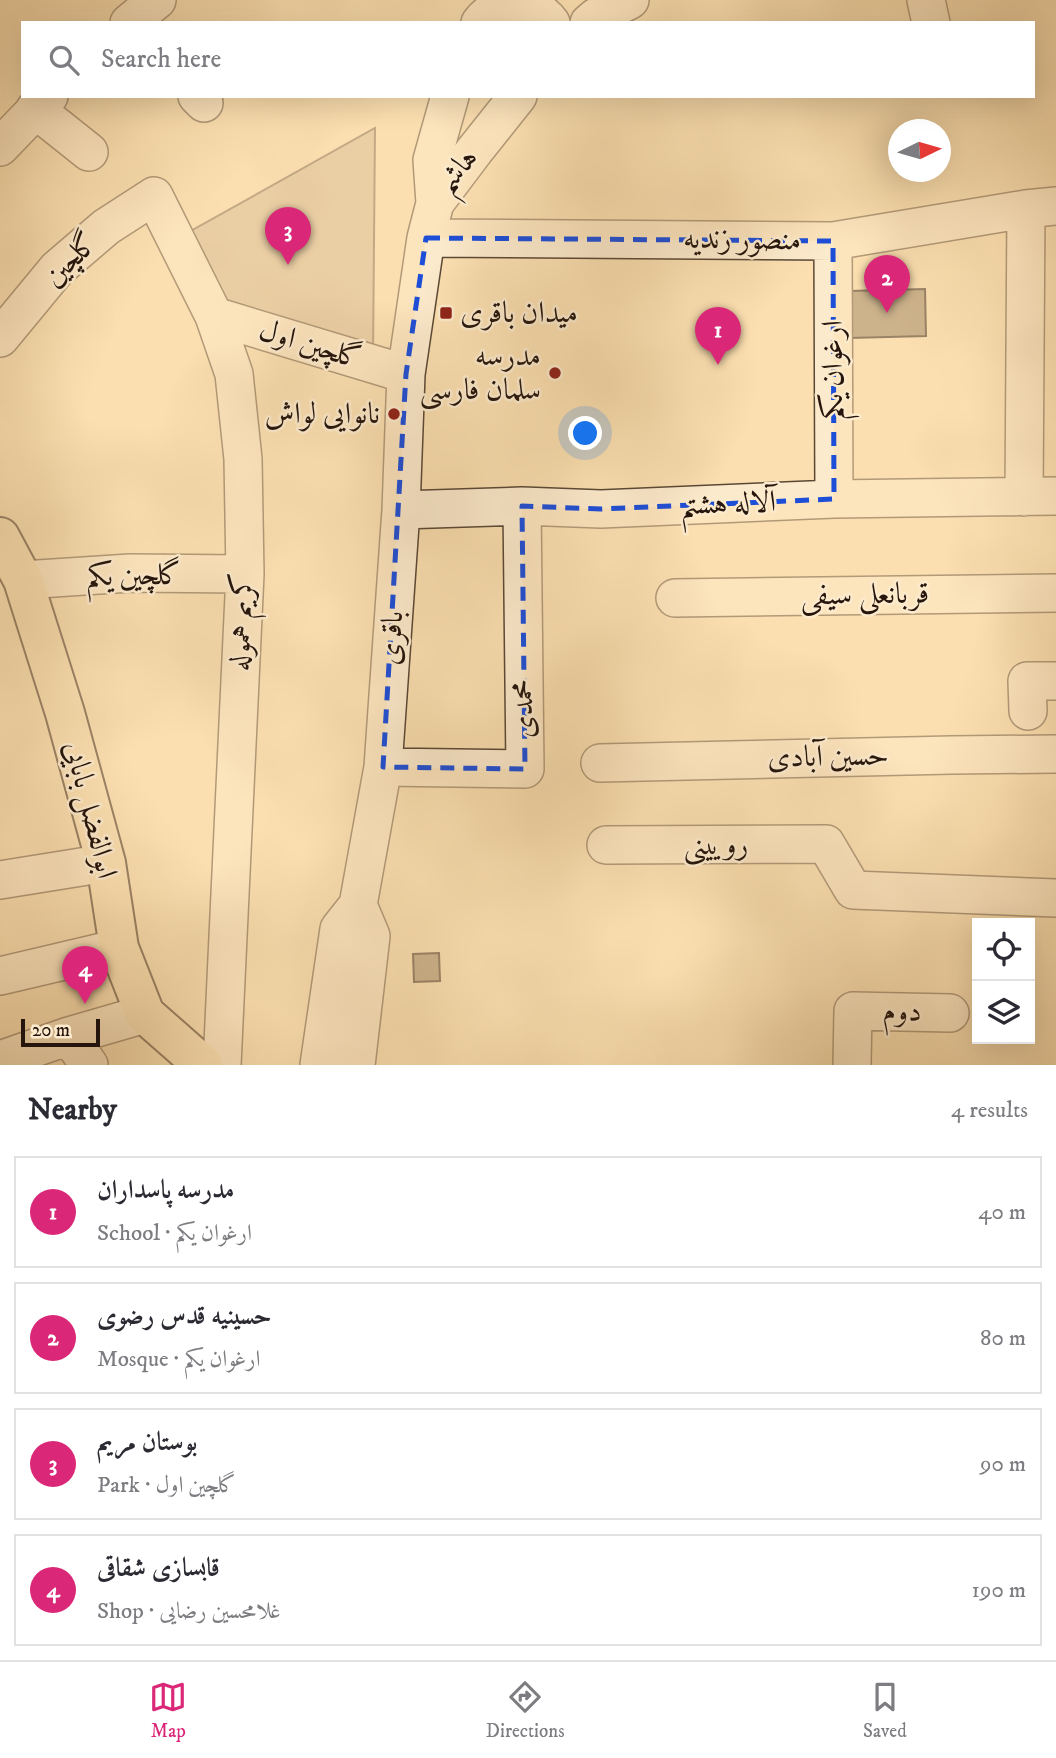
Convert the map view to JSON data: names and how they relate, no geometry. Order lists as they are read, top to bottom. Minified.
{"streets":{"main road":["ابوالفضل بابایی"],"street":["هاشم","منصور زندیه","گلچین","گلچین اول","ارغوان یکم","آلاله هشتم","گلچین یکم","قربانعلی سیفی","کریم هموله","باقری","محمدی","حسین آبادی","رویینی","دوم"]},"crossings":[["هاشم","باقری"],["منصور زندیه","ارغوان یکم"],["منصور زندیه","باقری"],["گلچین","کریم هموله"],["گلچین اول","کریم هموله"],["گلچین اول","باقری"],["ارغوان یکم","آلاله هشتم"],["آلاله هشتم","باقری"],["آلاله هشتم","محمدی"],["گلچین یکم","کریم هموله"],["گلچین یکم","ابوالفضل بابایی"],["باقری","محمدی"]],"places":{"transit":["میدان باقری"],"other":["مدرسه سلمان فارسی","نانوایی لواش"]},"scale_bar":"20 m","north":"right","page":{"search":"Search here","pins":["3","2","1","4"],"scale":"20 m","heading":["Nearby","4 results"],"list":[{"mark":"1","name":"مدرسه پاسداران","note":"School · ارغوان یکم","value":"40 m"},{"mark":"2","name":"حسینیه قدس رضوی","note":"Mosque · ارغوان یکم","value":"80 m"},{"mark":"3","name":"بوستان مریم","note":"Park · گلچین اول","value":"90 m"},{"mark":"4","name":"قابسازی شقاقی","note":"Shop · غلامحسین رضایی","value":"190 m"}],"nav":["Map","Directions","Saved"]}}
